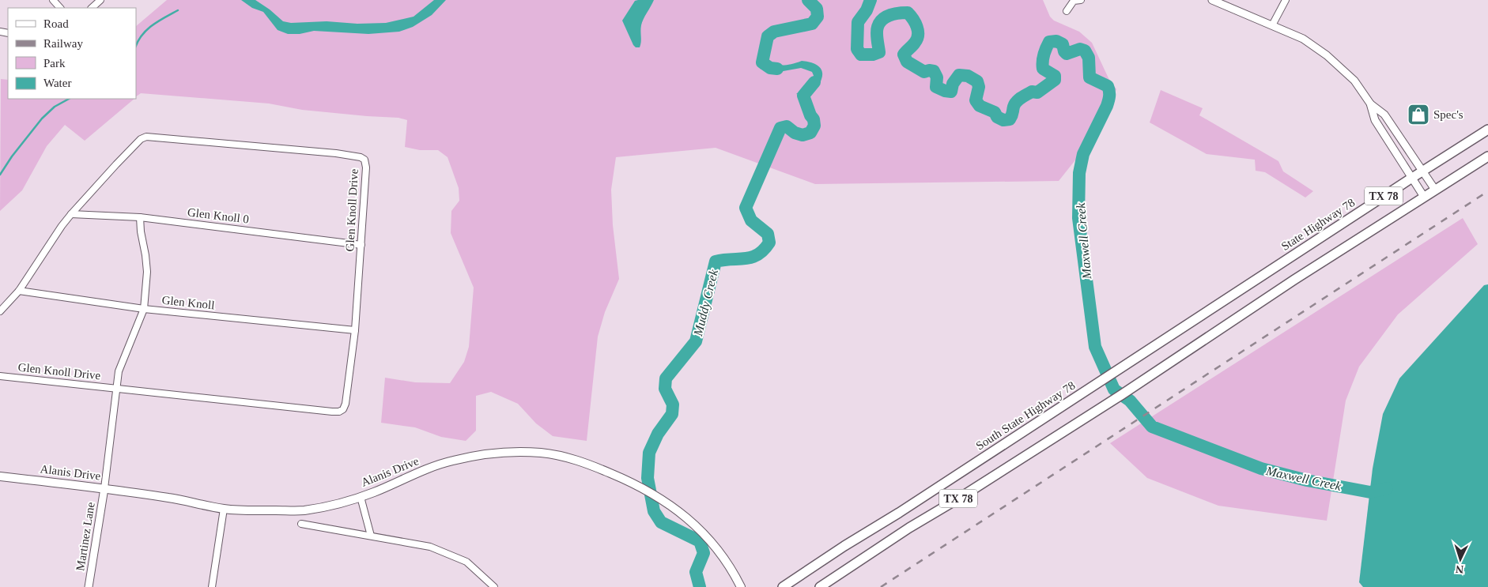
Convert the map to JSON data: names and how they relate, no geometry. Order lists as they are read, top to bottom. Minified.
{"streets":{"main road":["TX 78","State Highway 78","South State Highway 78","Alanis Drive"],"street":["Glen Knoll Drive","Glen Knoll 0","Glen Knoll","Martinez Lane"]},"crossings":[["Glen Knoll Drive","Glen Knoll 0"],["Glen Knoll Drive","Glen Knoll"],["Glen Knoll Drive","Alanis Drive"],["Glen Knoll Drive","Martinez Lane"],["State Highway 78","South State Highway 78"],["Alanis Drive","Martinez Lane"]],"water":["Maxwell Creek","Muddy Creek"],"places":{"shop":["Spec's"]},"legend":["Road","Railway","Park","Water"],"north":"bottom"}
